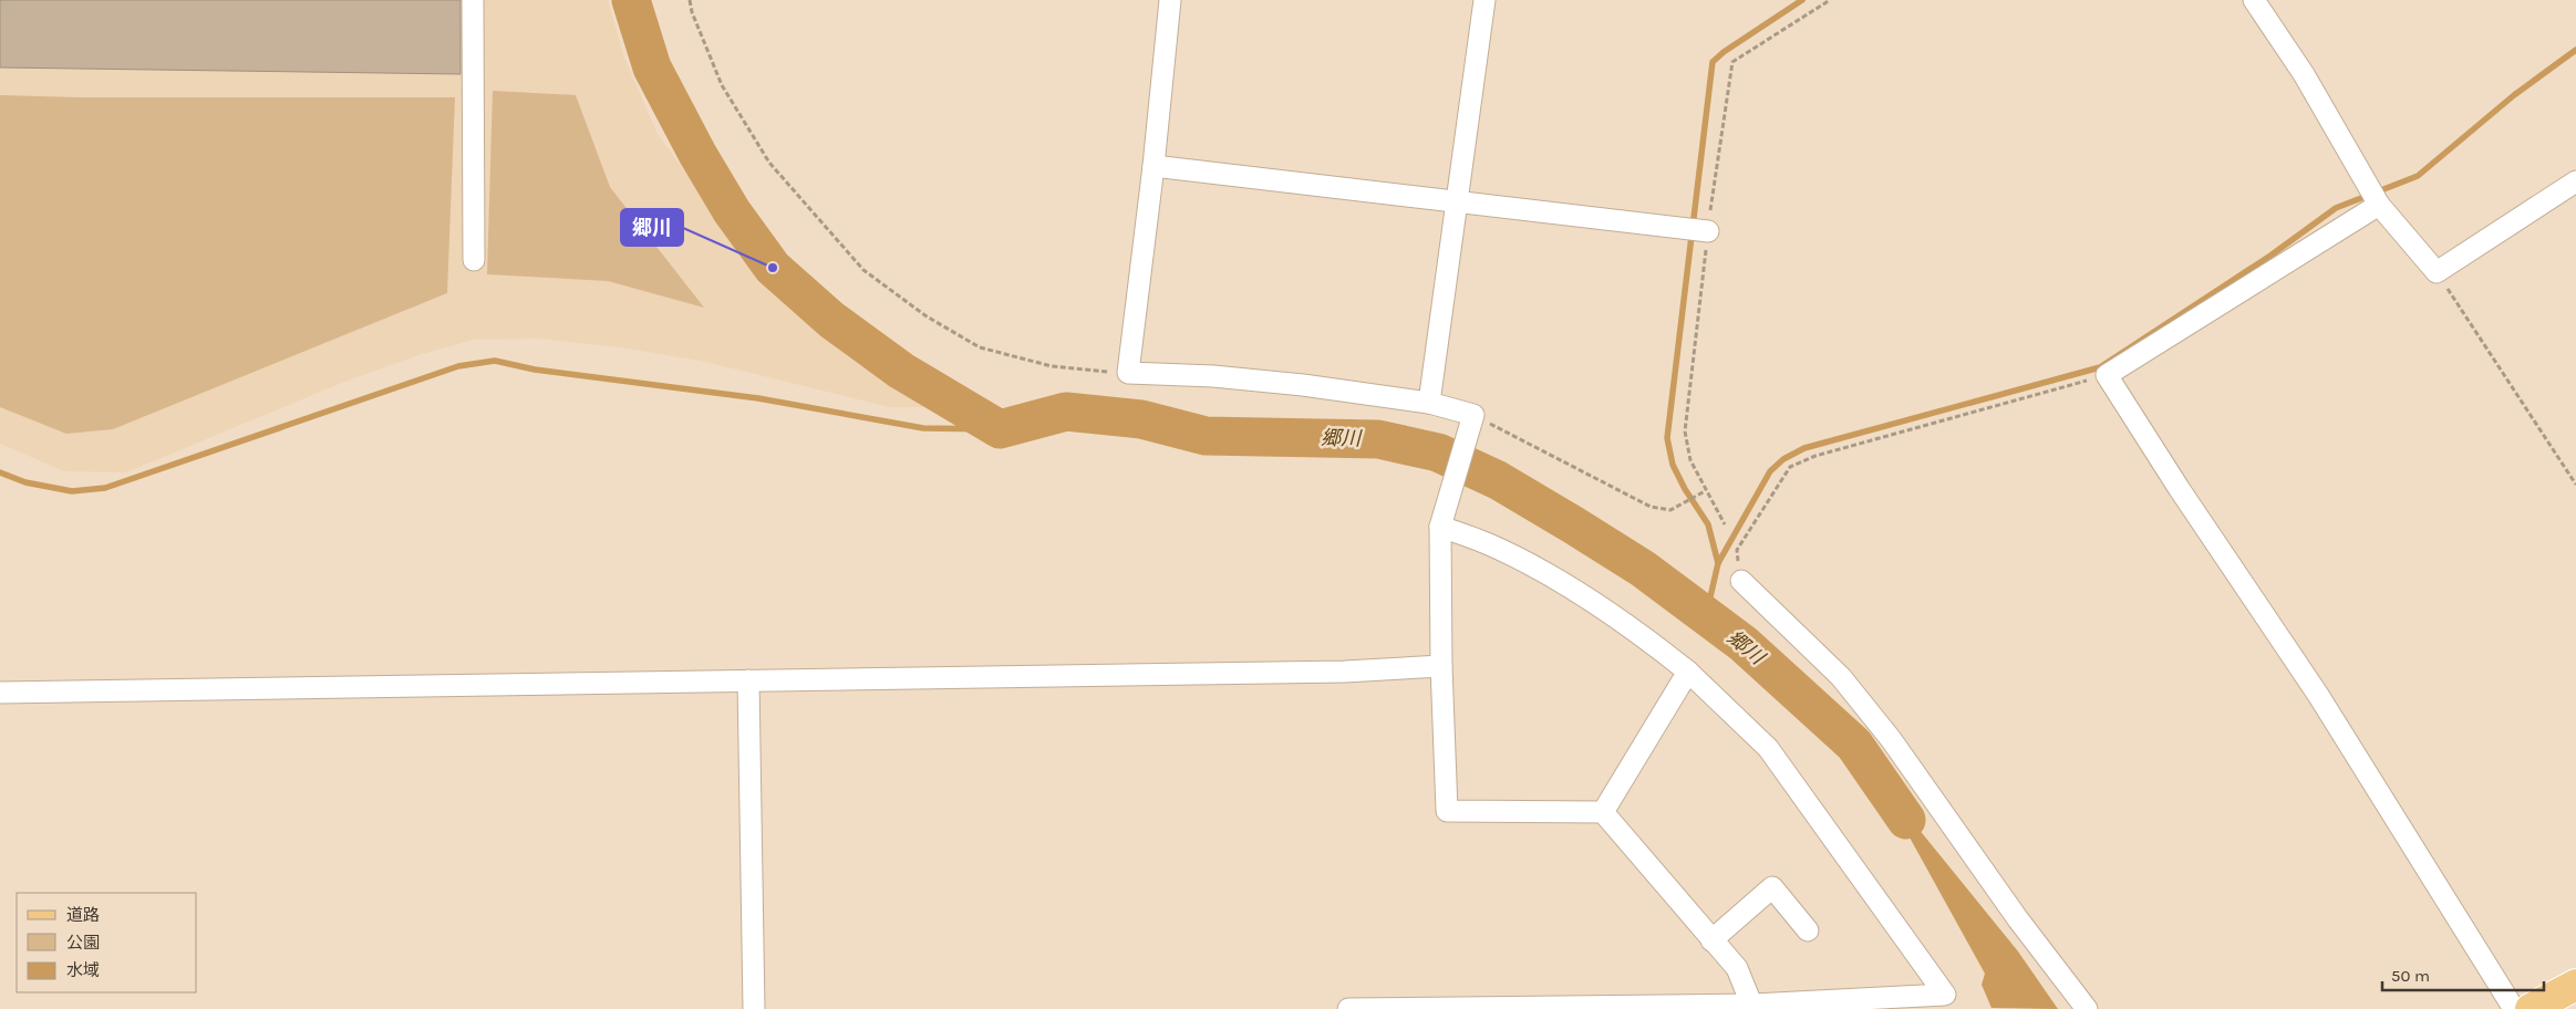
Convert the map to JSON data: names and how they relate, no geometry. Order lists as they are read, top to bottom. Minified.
{"water":["郷川"],"places":["郷川"],"legend":["道路","公園","水域"],"scale_bar":"50 m"}
